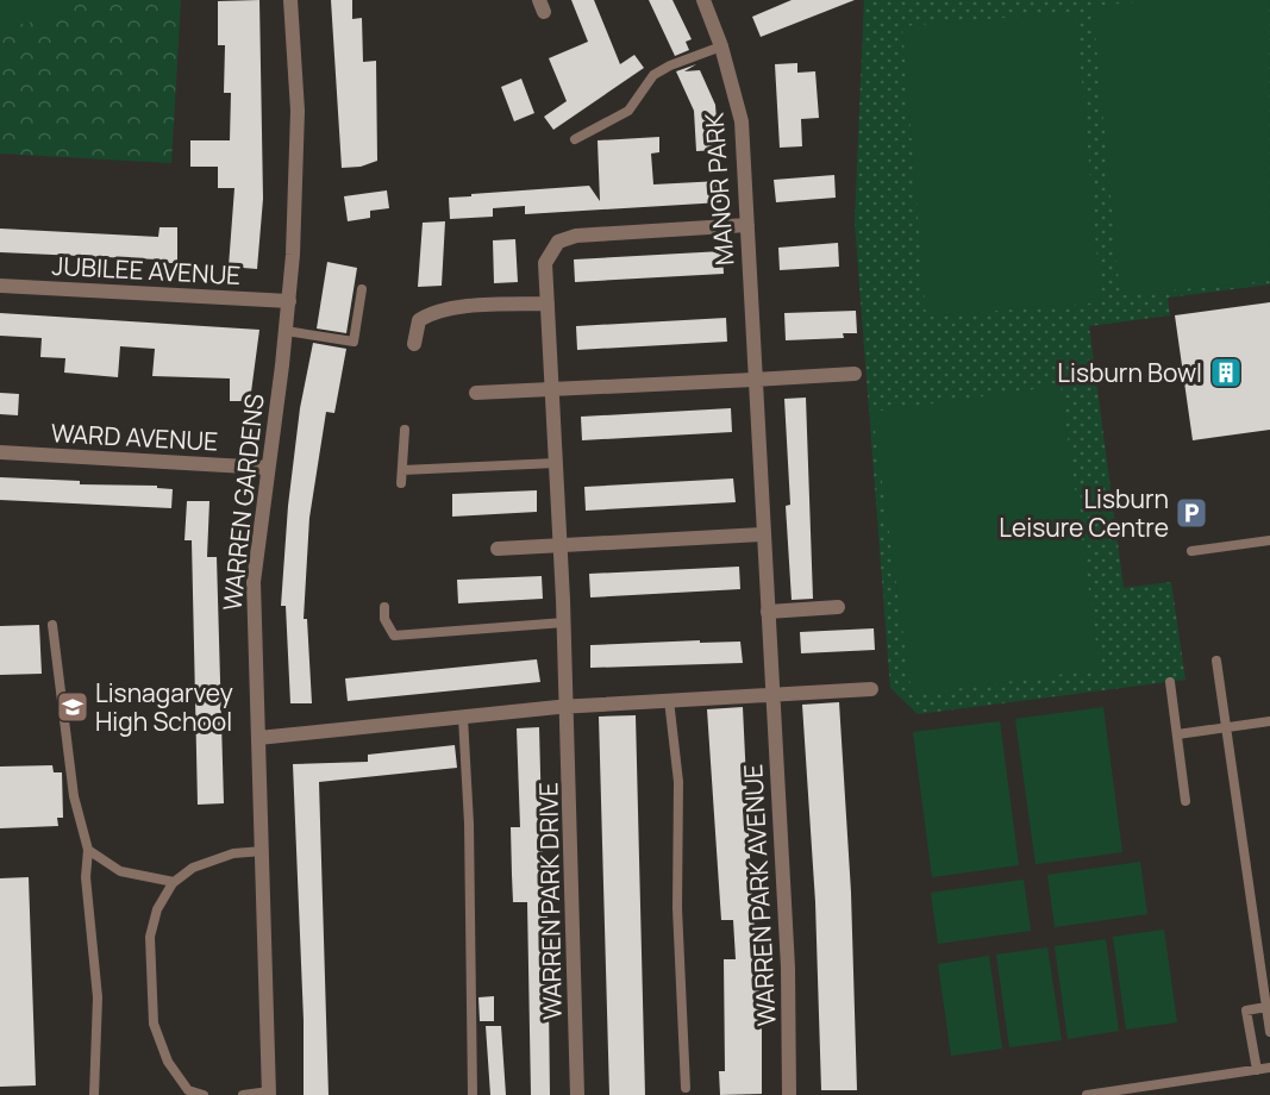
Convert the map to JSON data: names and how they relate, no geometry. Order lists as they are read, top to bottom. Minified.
{"streets":{"street":["MANOR PARK","JUBILEE AVENUE","WARD AVENUE","WARREN GARDENS","WARREN PARK AVENUE","WARREN PARK DRIVE"]},"crossings":[["MANOR PARK","WARREN PARK AVENUE"],["MANOR PARK","WARREN PARK DRIVE"],["JUBILEE AVENUE","WARREN GARDENS"],["WARD AVENUE","WARREN GARDENS"]],"places":{"building":["Lisburn Bowl"],"parking":["Lisburn Leisure Centre"],"school or university":["Lisnagarvey High School"]}}
